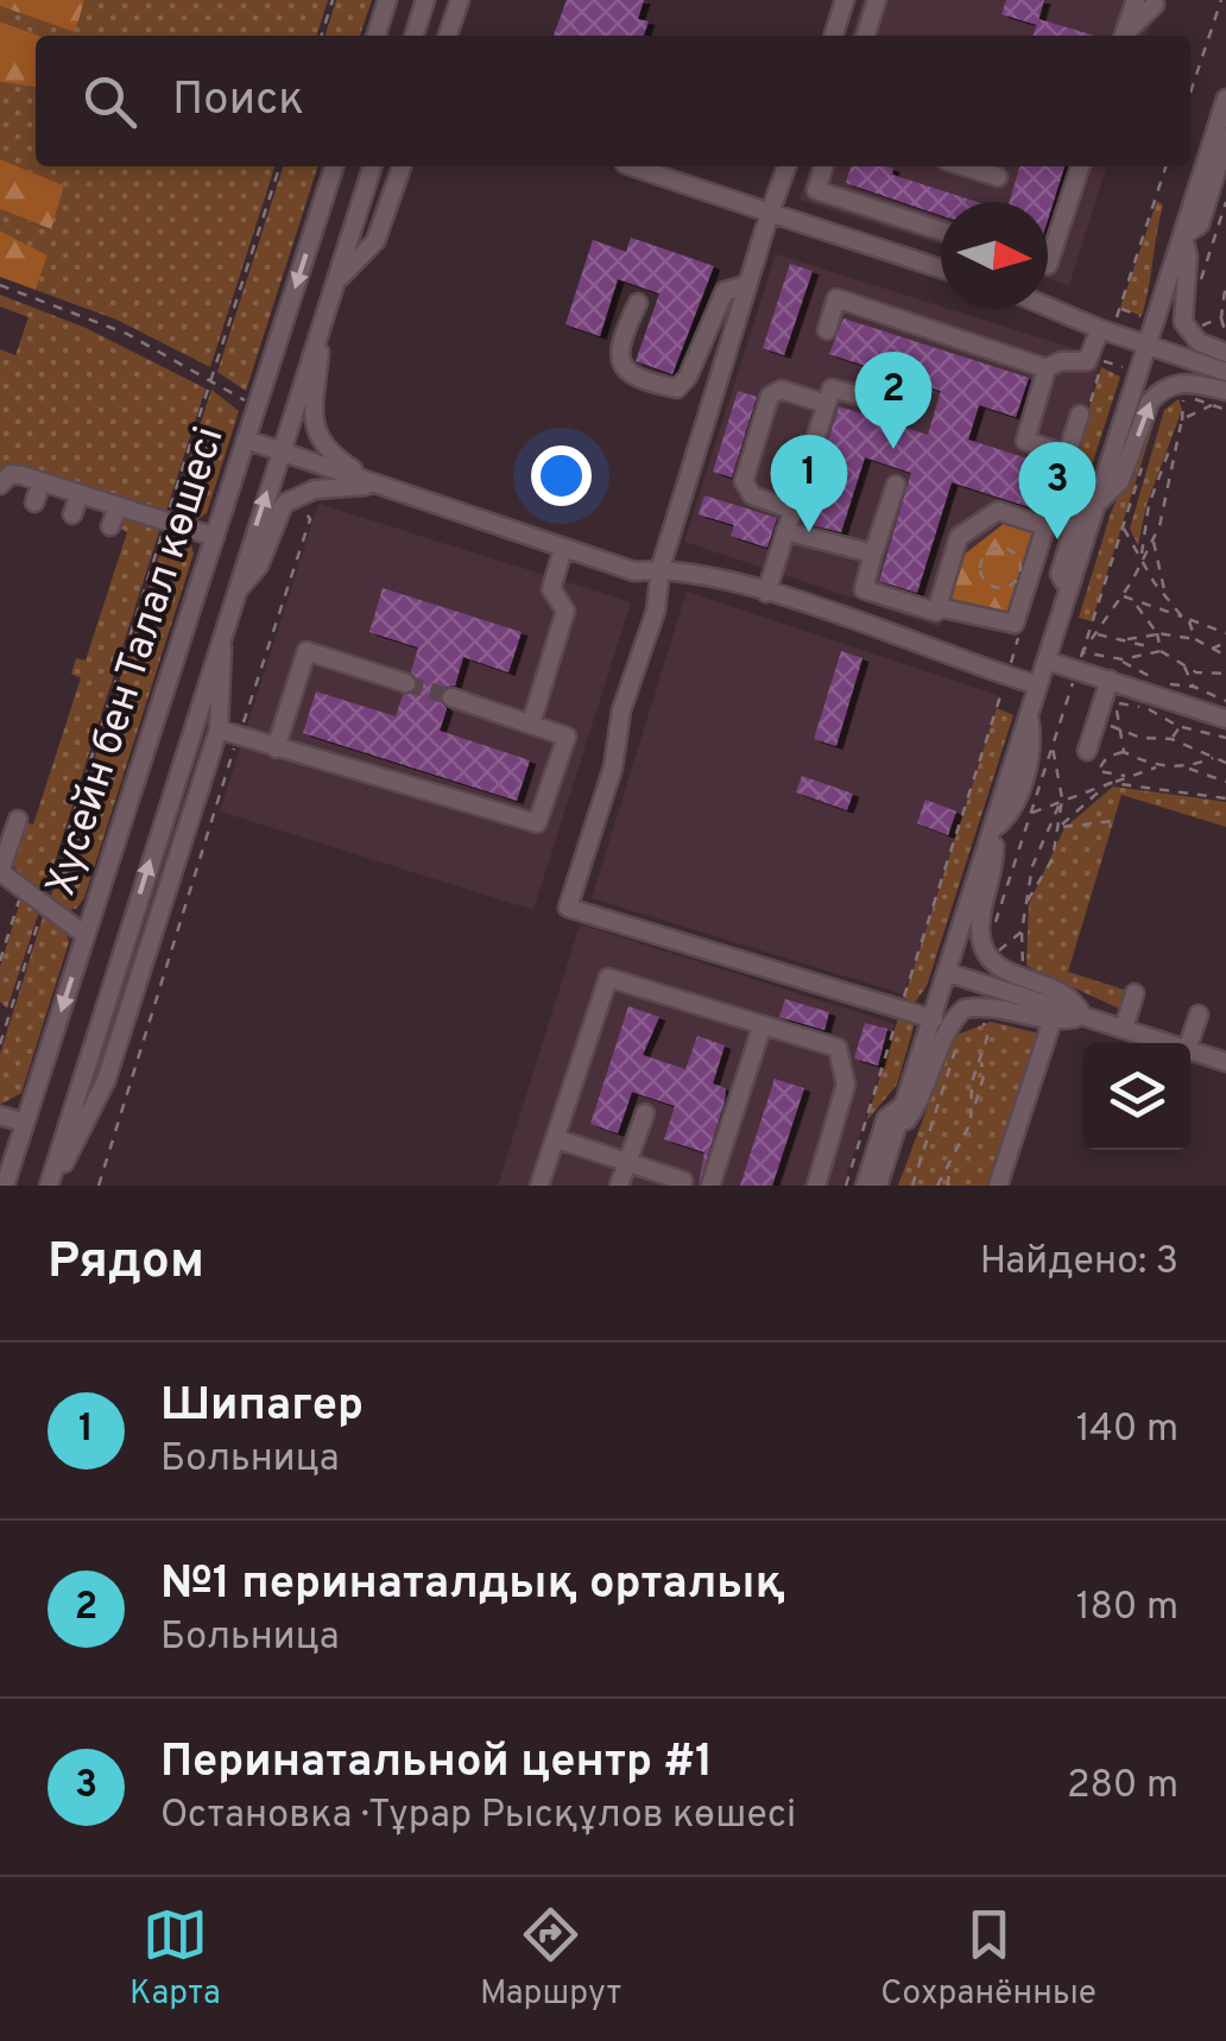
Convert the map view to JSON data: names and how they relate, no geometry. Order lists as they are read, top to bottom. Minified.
{"streets":{"street":["Хусейн бен Талал көшесі"]},"north":"right","page":{"search":"Поиск","pins":["2","1","3"],"heading":["Рядом","Найдено: 3"],"list":[{"mark":"1","name":"Шипагер","note":"Больница","value":"140 m"},{"mark":"2","name":"№1 перинаталдық орталық","note":"Больница","value":"180 m"},{"mark":"3","name":"Перинатальной центр #1","note":"Остановка · Тұрар Рысқұлов көшесі","value":"280 m"}],"nav":["Карта","Маршрут","Сохранённые"]}}
